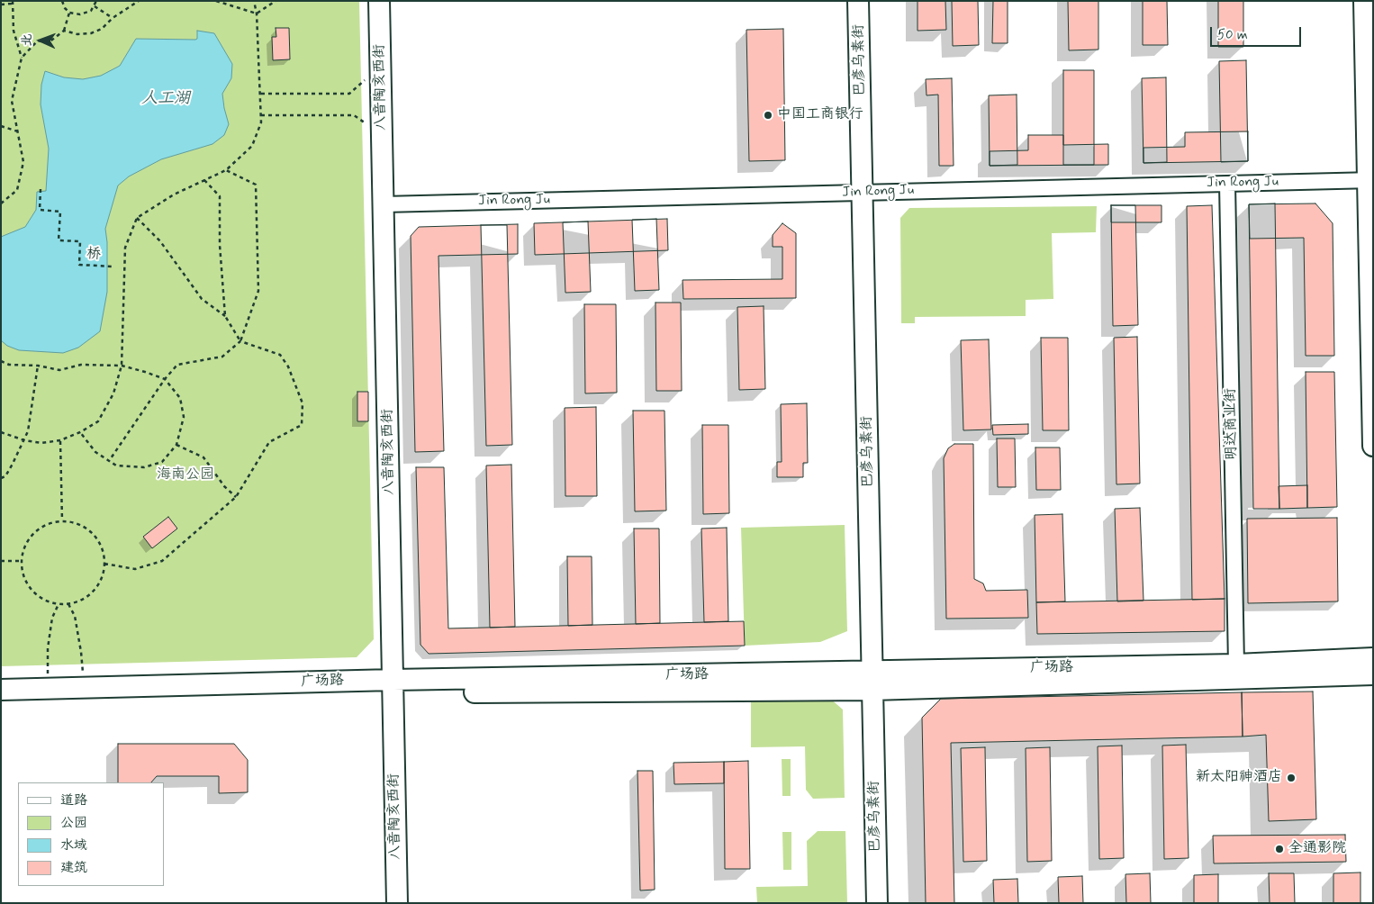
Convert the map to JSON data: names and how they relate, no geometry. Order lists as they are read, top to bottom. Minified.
{"streets":{"street":["巴彦乌素街","八音陶亥西街","Jin Rong Ju","明达商业街","广场路"],"path":["桥"]},"crossings":[["巴彦乌素街","Jin Rong Ju"],["巴彦乌素街","广场路"],["八音陶亥西街","Jin Rong Ju"],["八音陶亥西街","广场路"],["Jin Rong Ju","明达商业街"],["明达商业街","广场路"]],"water":["人工湖"],"parks":["海南公园"],"places":["中国工商银行","新太阳神酒店","全通影院"],"legend":["道路","公园","水域","建筑"],"scale_bar":"50 m","north":"left"}
